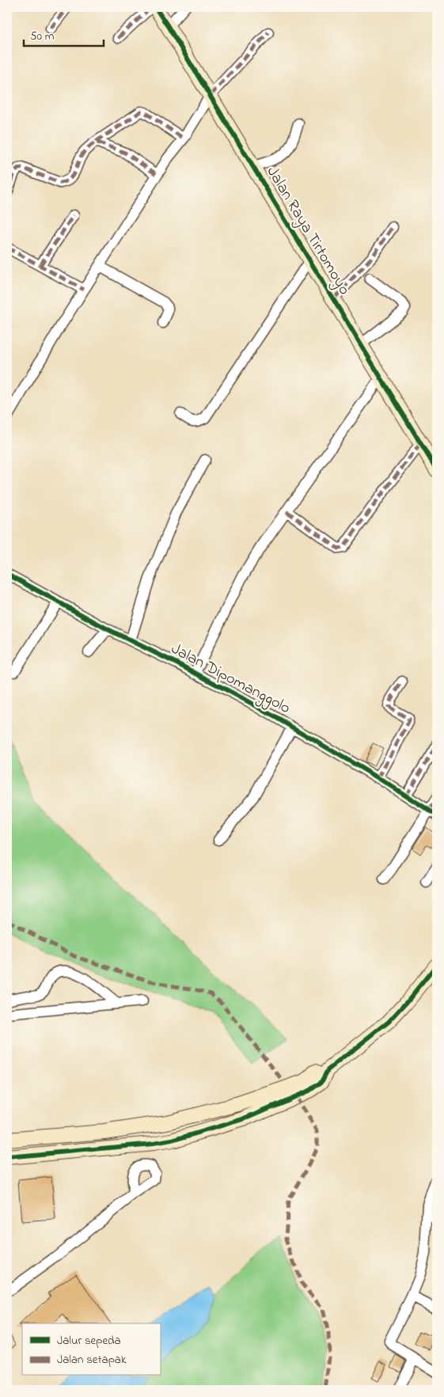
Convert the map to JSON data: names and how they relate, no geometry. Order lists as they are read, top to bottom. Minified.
{"streets":{"street":["Jalan Raya Tirtomoyo","Jalan Dipomanggolo"]},"legend":["Jalur sepeda","Jalan setapak"],"scale_bar":"50 m"}
